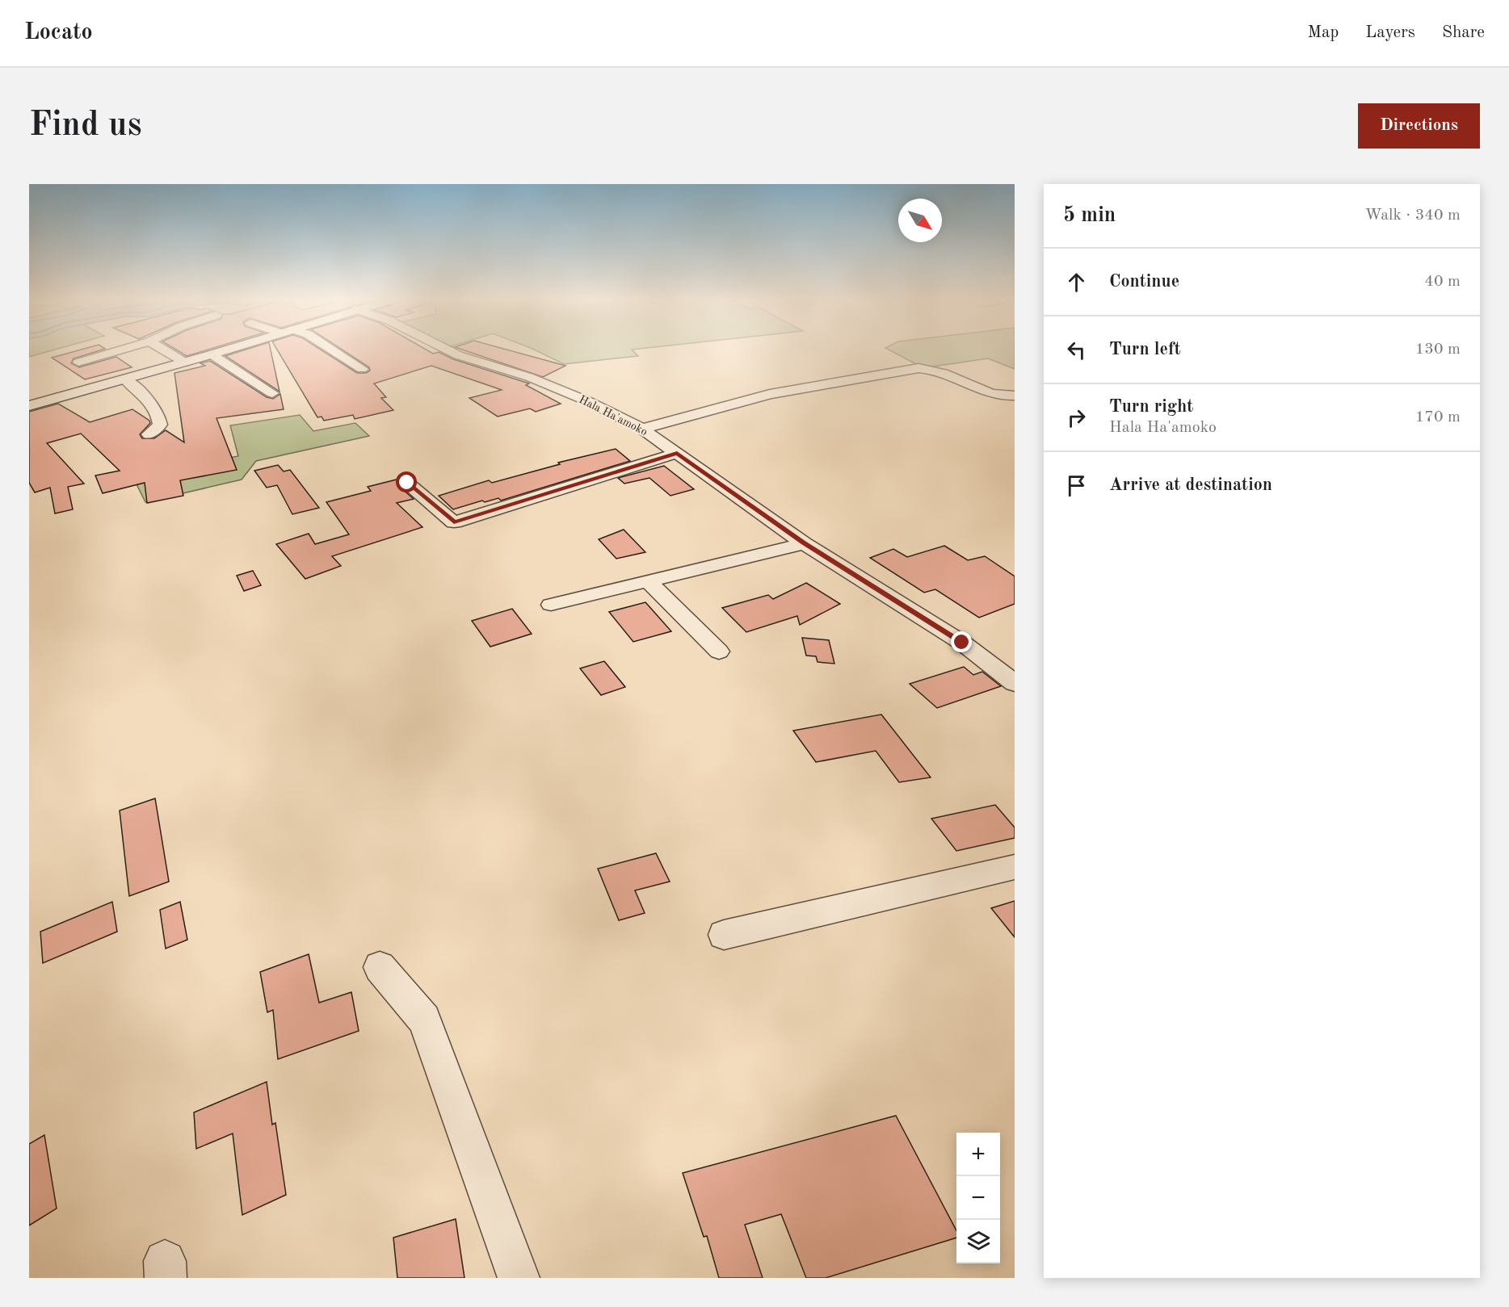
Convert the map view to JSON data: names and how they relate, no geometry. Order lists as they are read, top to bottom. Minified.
{"streets":{"street":["Hala Ha'amoko"]},"north":"bottom right","page":{"header":"Locato","nav":["Map","Layers","Share"],"buttons":"Directions","title":"Find us","heading":["5 min","Walk · 340 m"],"list":[["Continue","40 m"],["Turn left","130 m"],["Turn right","Hala Ha'amoko","170 m"],"Arrive at destination"],"map_buttons":["+","−"]}}
